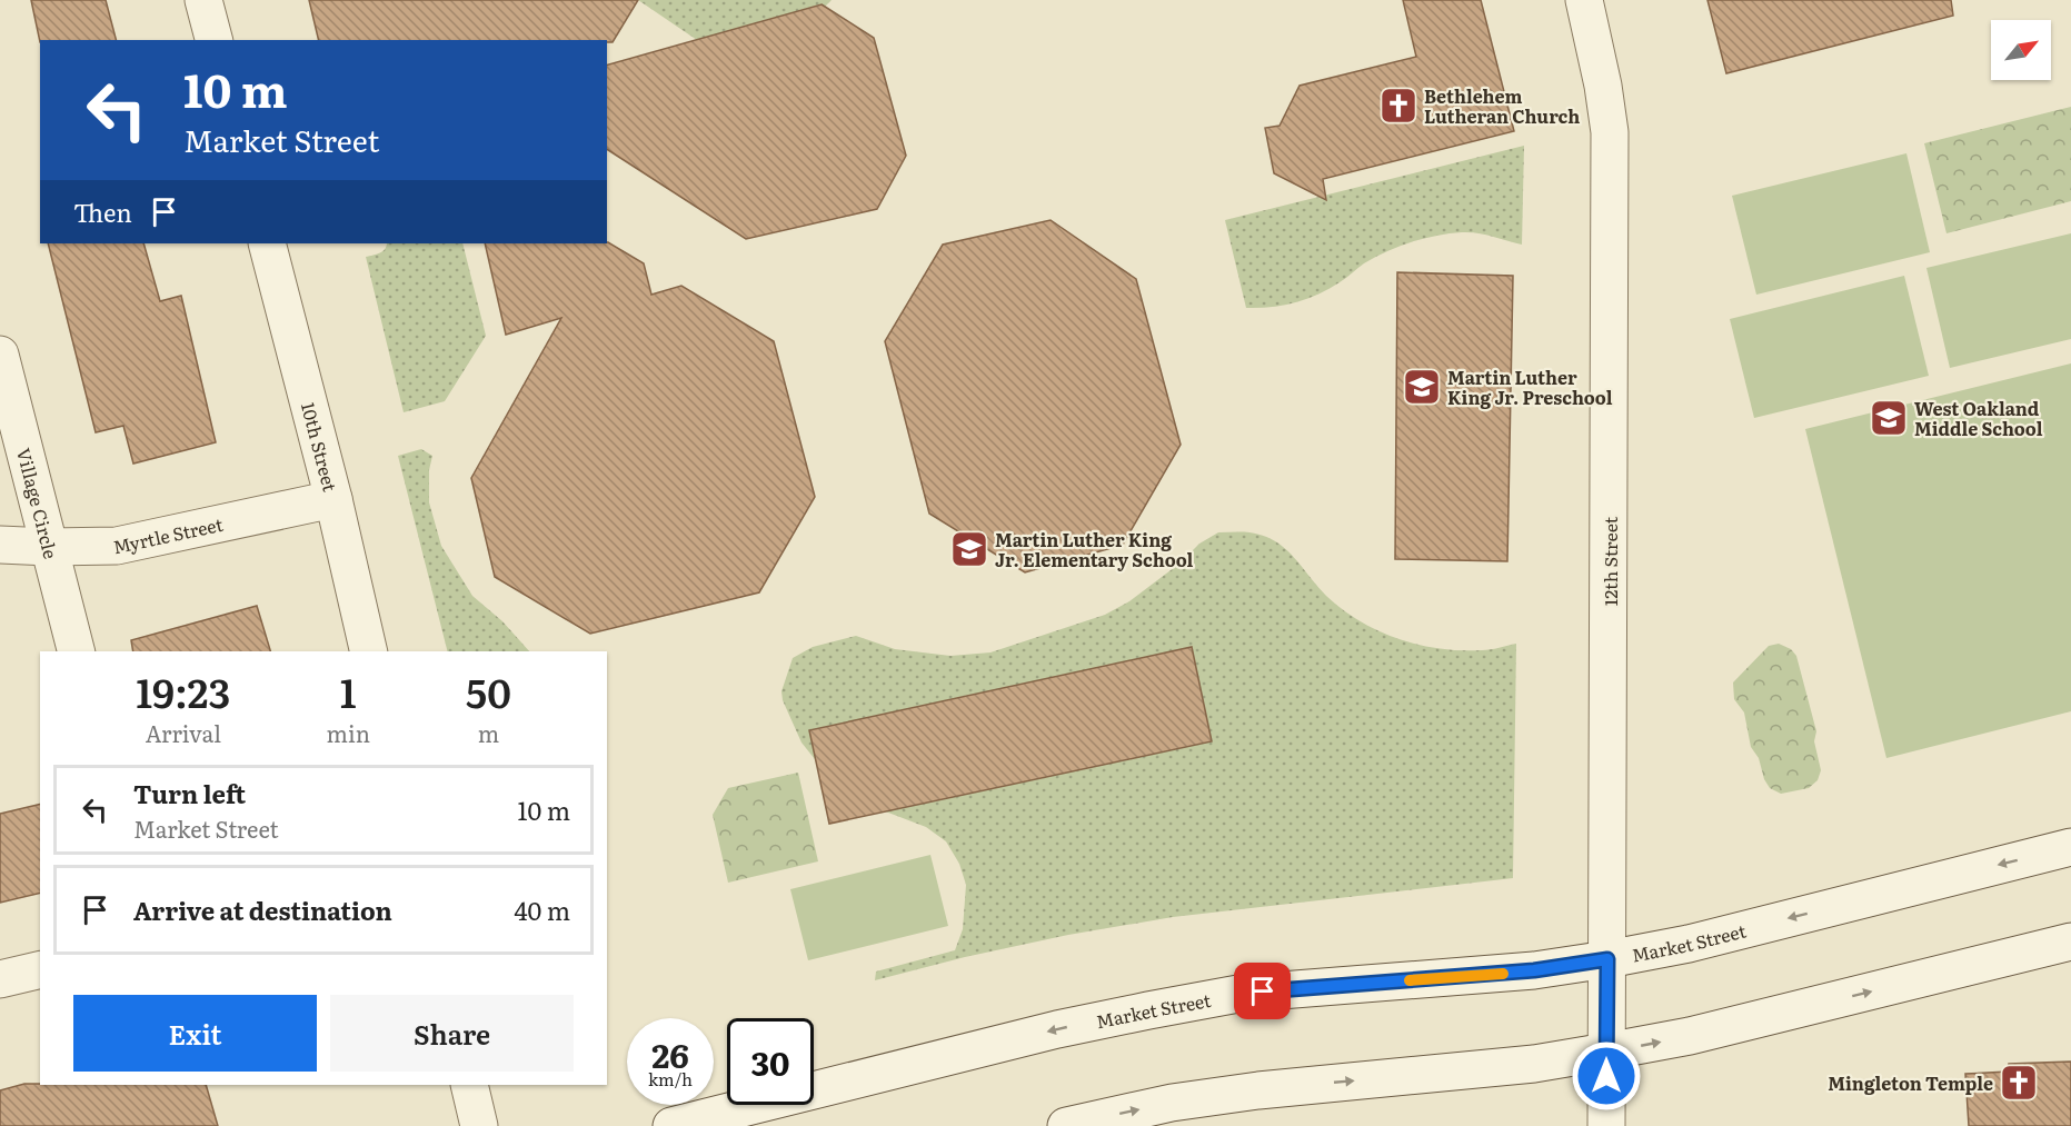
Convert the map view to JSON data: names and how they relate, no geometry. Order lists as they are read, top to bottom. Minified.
{"streets":{"main road":["10th Street","Village Circle","Myrtle Street","12th Street","Market Street"]},"crossings":[["10th Street","Myrtle Street"],["Village Circle","Myrtle Street"],["12th Street","Market Street"]],"places":{"church":["Bethlehem Lutheran Church","Mingleton Temple"],"school or university":["Martin Luther King Jr. Preschool","West Oakland Middle School","Martin Luther King Jr. Elementary School"]},"north":"top right","page":{"turn":["10 m","Market Street"],"then":"Then","eta":["19:23","Arrival","1","min","50","m"],"list":[{"name":"Turn left","note":"Market Street","value":"10 m"},{"name":"Arrive at destination","value":"40 m"}],"buttons":["Exit","Share"],"speed":"26 km/h","limit":"30"}}
